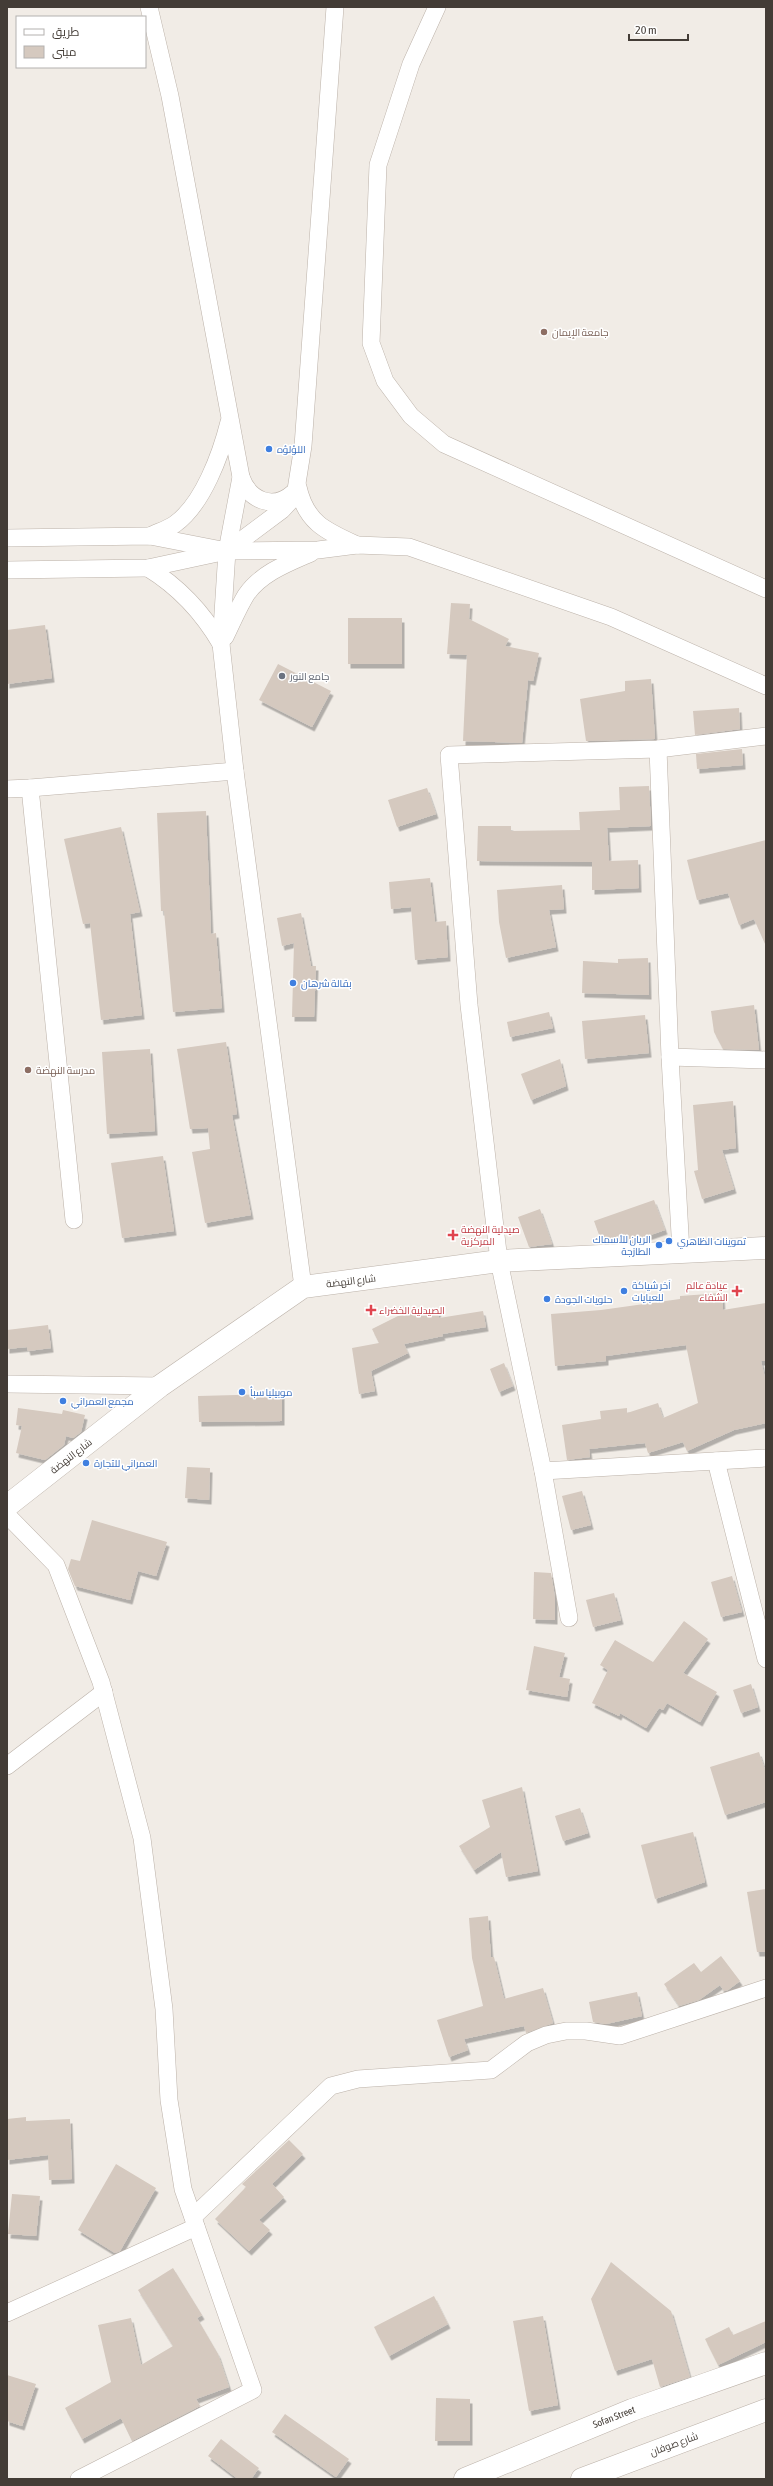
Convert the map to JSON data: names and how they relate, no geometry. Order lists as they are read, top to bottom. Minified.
{"streets":{"street":["شارع النهضة","Sofan Street","شارع صوفان"]},"places":{"other":["جامعة الإيمان","اللؤلؤه","جامع النور","بقالة شرهان","مدرسة النهضة","تموينات الظاهري","الريان للأسماك الطازجة","آخر شياكة للعبايات","حلويات الجودة","موبيليا سبأ","مجمع العمراني","العمراني للتجارة"],"health":["صيدلية النهضة المركزية","عيادة عالم الشفاء","الصيدلية الخضراء"]},"legend":["طريق","مبنى"],"scale_bar":"20 m"}
